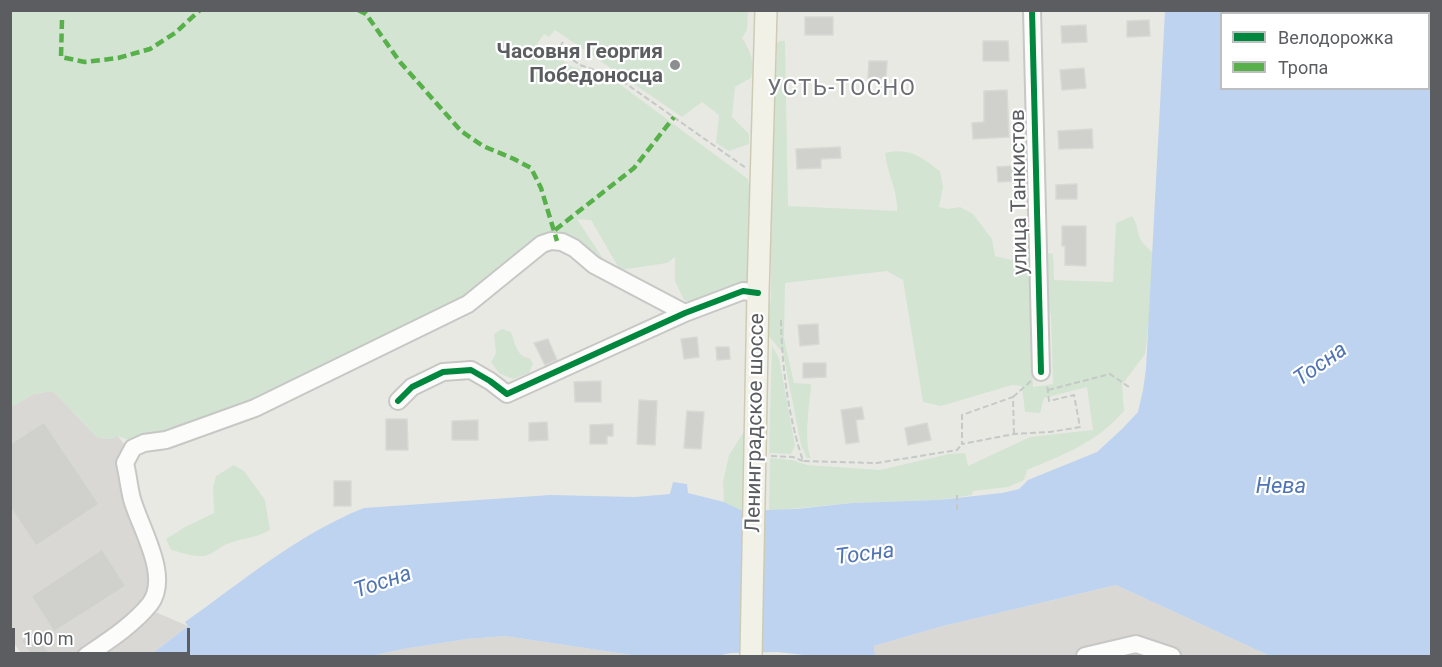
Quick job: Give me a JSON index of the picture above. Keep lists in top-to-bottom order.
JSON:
{
  "streets": {
    "main road": ["Ленинградское шоссе"],
    "street": ["улица Танкистов"]
  },
  "districts": ["УСТЬ-ТОСНО"],
  "water": ["Тосна", "Нева"],
  "places": ["Часовня Георгия Победоносца"],
  "legend": ["Велодорожка", "Тропа"],
  "scale_bar": "100 m"
}
